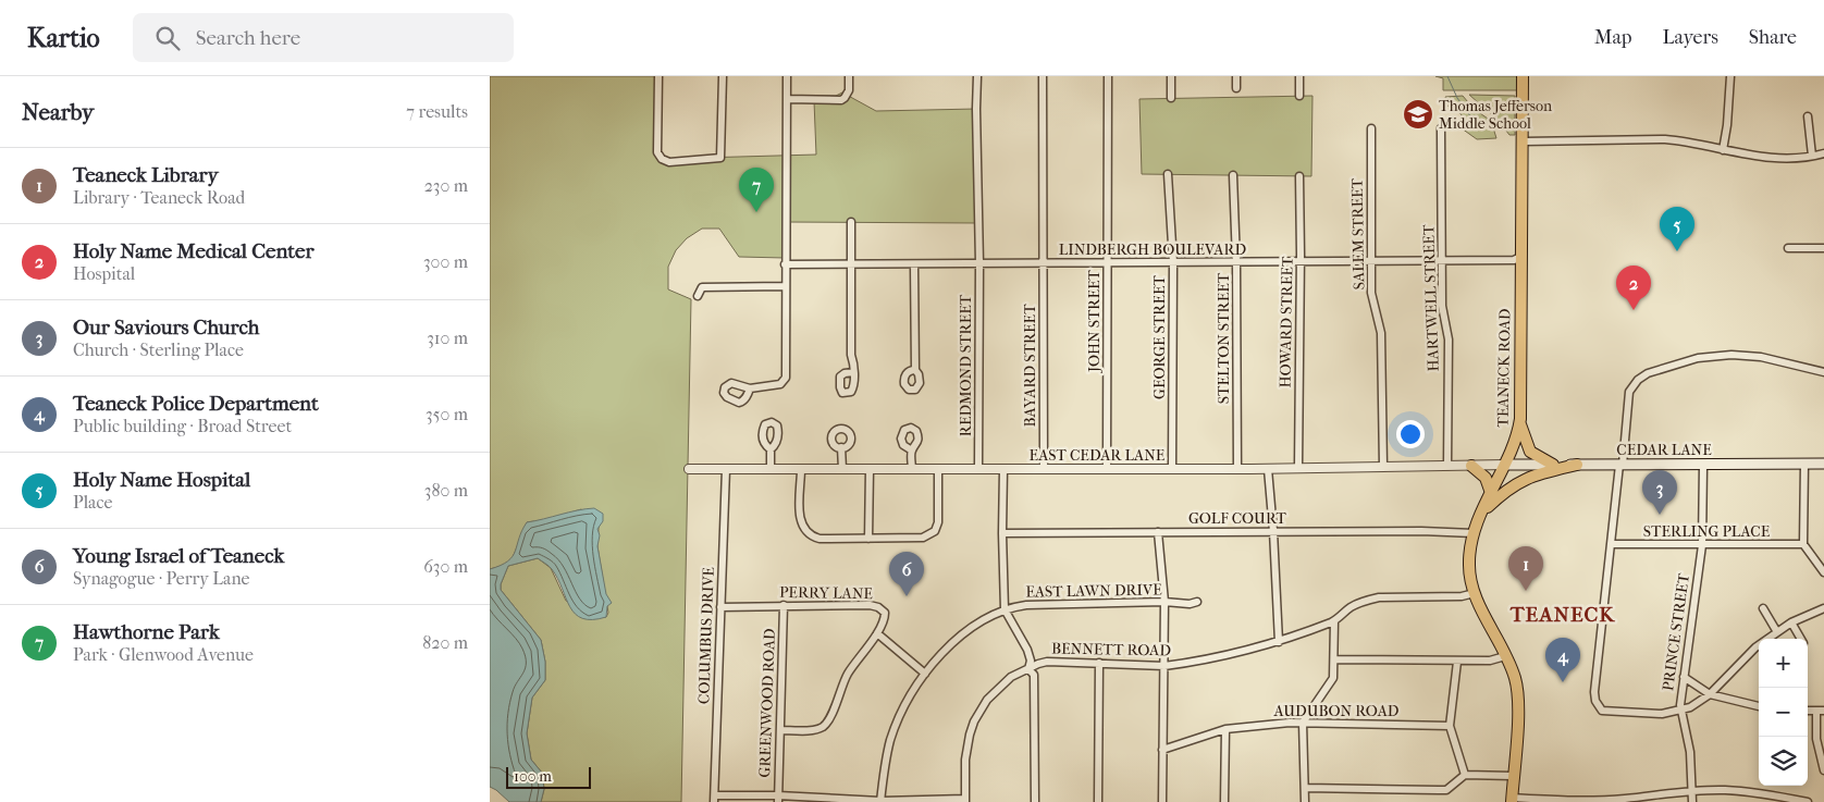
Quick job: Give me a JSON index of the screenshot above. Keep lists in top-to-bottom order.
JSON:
{
  "streets": {
    "main road": ["TEANECK ROAD", "CEDAR LANE"],
    "street": [
      "SALEM STREET",
      "LINDBERGH BOULEVARD",
      "HARTWELL STREET",
      "JOHN STREET",
      "HOWARD STREET",
      "GEORGE STREET",
      "STELTON STREET",
      "REDMOND STREET",
      "BAYARD STREET",
      "EAST CEDAR LANE",
      "GOLF COURT",
      "STERLING PLACE",
      "EAST LAWN DRIVE",
      "PERRY LANE",
      "PRINCE STREET",
      "COLUMBUS DRIVE",
      "BENNETT ROAD",
      "GREENWOOD ROAD",
      "AUDUBON ROAD"
    ]
  },
  "crossings": [
    ["SALEM STREET", "LINDBERGH BOULEVARD"],
    ["SALEM STREET", "EAST CEDAR LANE"],
    ["LINDBERGH BOULEVARD", "HARTWELL STREET"],
    ["LINDBERGH BOULEVARD", "JOHN STREET"],
    ["LINDBERGH BOULEVARD", "HOWARD STREET"],
    ["LINDBERGH BOULEVARD", "GEORGE STREET"],
    ["LINDBERGH BOULEVARD", "STELTON STREET"],
    ["LINDBERGH BOULEVARD", "REDMOND STREET"],
    ["LINDBERGH BOULEVARD", "BAYARD STREET"],
    ["LINDBERGH BOULEVARD", "TEANECK ROAD"],
    ["HARTWELL STREET", "EAST CEDAR LANE"],
    ["JOHN STREET", "EAST CEDAR LANE"],
    ["HOWARD STREET", "EAST CEDAR LANE"],
    ["GEORGE STREET", "EAST CEDAR LANE"],
    ["STELTON STREET", "EAST CEDAR LANE"],
    ["REDMOND STREET", "EAST CEDAR LANE"],
    ["BAYARD STREET", "EAST CEDAR LANE"],
    ["TEANECK ROAD", "CEDAR LANE"],
    ["TEANECK ROAD", "EAST CEDAR LANE"],
    ["TEANECK ROAD", "GOLF COURT"],
    ["TEANECK ROAD", "BENNETT ROAD"],
    ["CEDAR LANE", "EAST CEDAR LANE"],
    ["CEDAR LANE", "PRINCE STREET"],
    ["EAST CEDAR LANE", "COLUMBUS DRIVE"],
    ["STERLING PLACE", "PRINCE STREET"],
    ["PERRY LANE", "COLUMBUS DRIVE"],
    ["PERRY LANE", "GREENWOOD ROAD"]
  ],
  "districts": ["TEANECK"],
  "places": {
    "school or university": ["Thomas Jefferson Middle School"]
  },
  "scale_bar": "100 m",
  "page": {
    "header": "Kartio",
    "search": "Search here",
    "nav": ["Map", "Layers", "Share"],
    "heading": ["Nearby", "7 results"],
    "list": [
      {
        "mark": "1",
        "name": "Teaneck Library",
        "note": "Library · Teaneck Road",
        "value": "230 m"
      },
      {
        "mark": "2",
        "name": "Holy Name Medical Center",
        "note": "Hospital",
        "value": "300 m"
      },
      {
        "mark": "3",
        "name": "Our Saviours Church",
        "note": "Church · Sterling Place",
        "value": "310 m"
      },
      {
        "mark": "4",
        "name": "Teaneck Police Department",
        "note": "Public building · Broad Street",
        "value": "350 m"
      },
      {
        "mark": "5",
        "name": "Holy Name Hospital",
        "note": "Place",
        "value": "380 m"
      },
      {
        "mark": "6",
        "name": "Young Israel of Teaneck",
        "note": "Synagogue · Perry Lane",
        "value": "630 m"
      },
      {
        "mark": "7",
        "name": "Hawthorne Park",
        "note": "Park · Glenwood Avenue",
        "value": "820 m"
      }
    ],
    "pins": [
      "7",
      "5",
      "2",
      "3",
      "1",
      "6",
      "4"
    ],
    "map_buttons": ["+", "−"],
    "scale": "100 m"
  }
}
